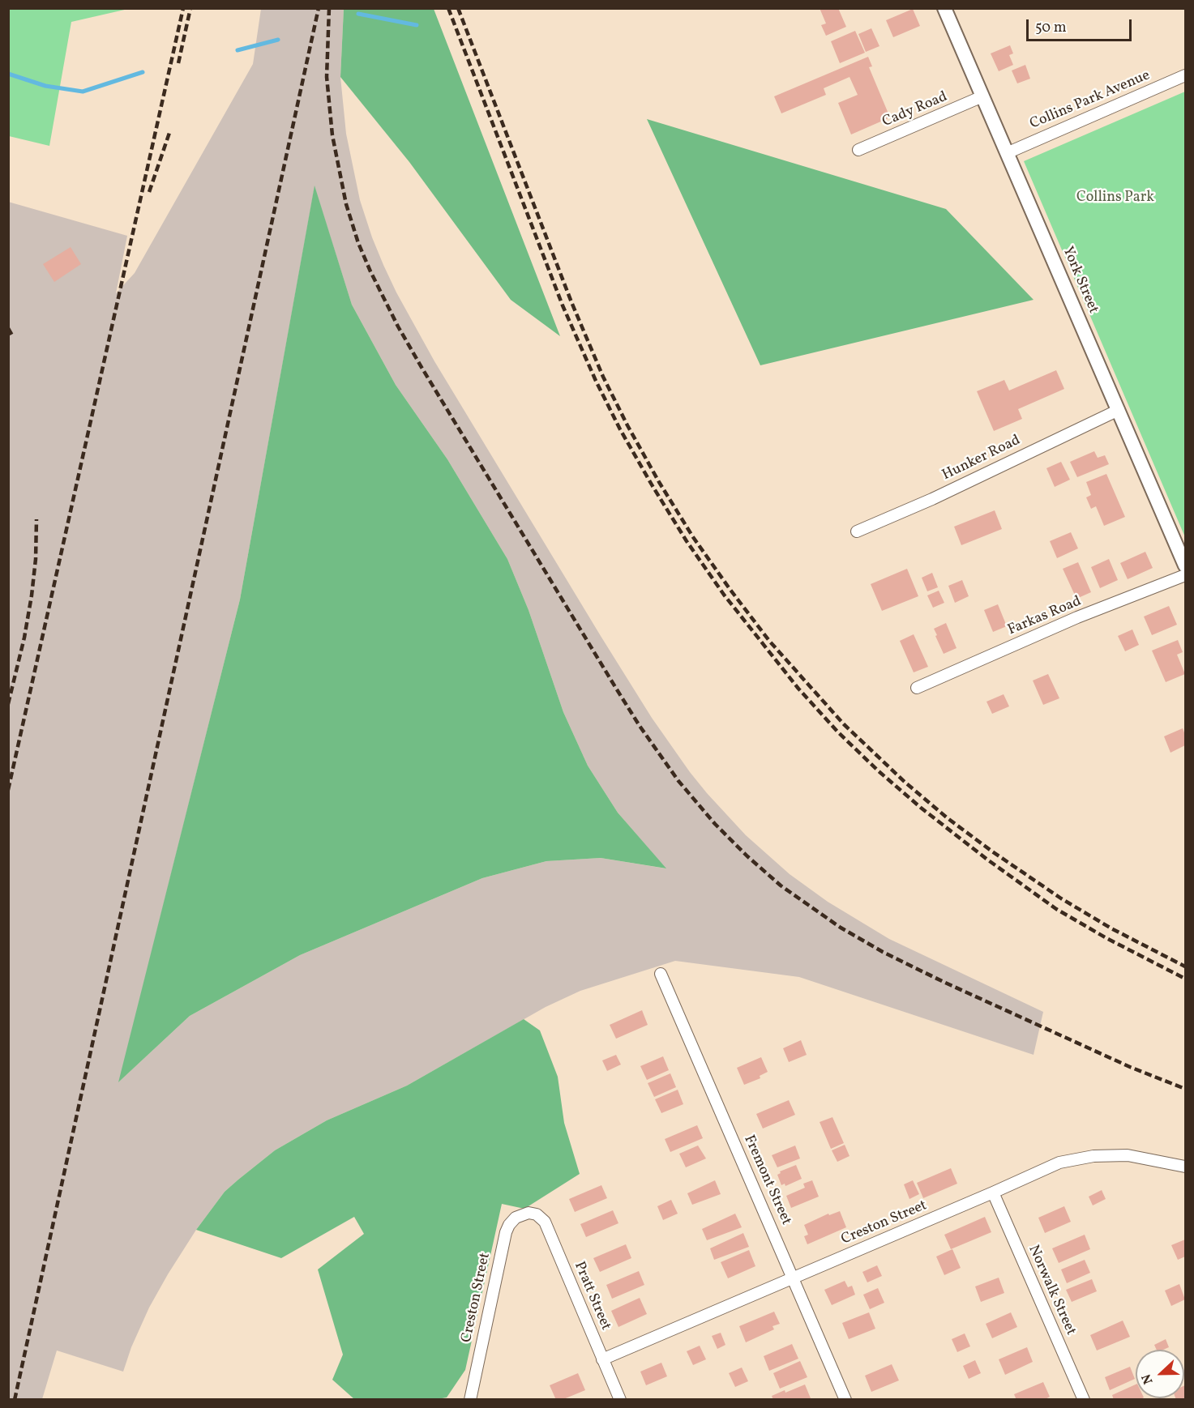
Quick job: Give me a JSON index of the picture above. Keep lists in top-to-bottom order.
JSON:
{
  "streets": {
    "street": [
      "Collins Park Avenue",
      "Cady Road",
      "York Street",
      "Hunker Road",
      "Farkas Road",
      "Fremont Street",
      "Creston Street",
      "Norwalk Street",
      "Pratt Street"
    ]
  },
  "crossings": [
    ["Collins Park Avenue", "York Street"],
    ["Cady Road", "York Street"],
    ["York Street", "Hunker Road"],
    ["Fremont Street", "Creston Street"],
    ["Creston Street", "Norwalk Street"],
    ["Creston Street", "Pratt Street"]
  ],
  "parks": ["Collins Park"],
  "scale_bar": "50 m",
  "north": "left"
}
